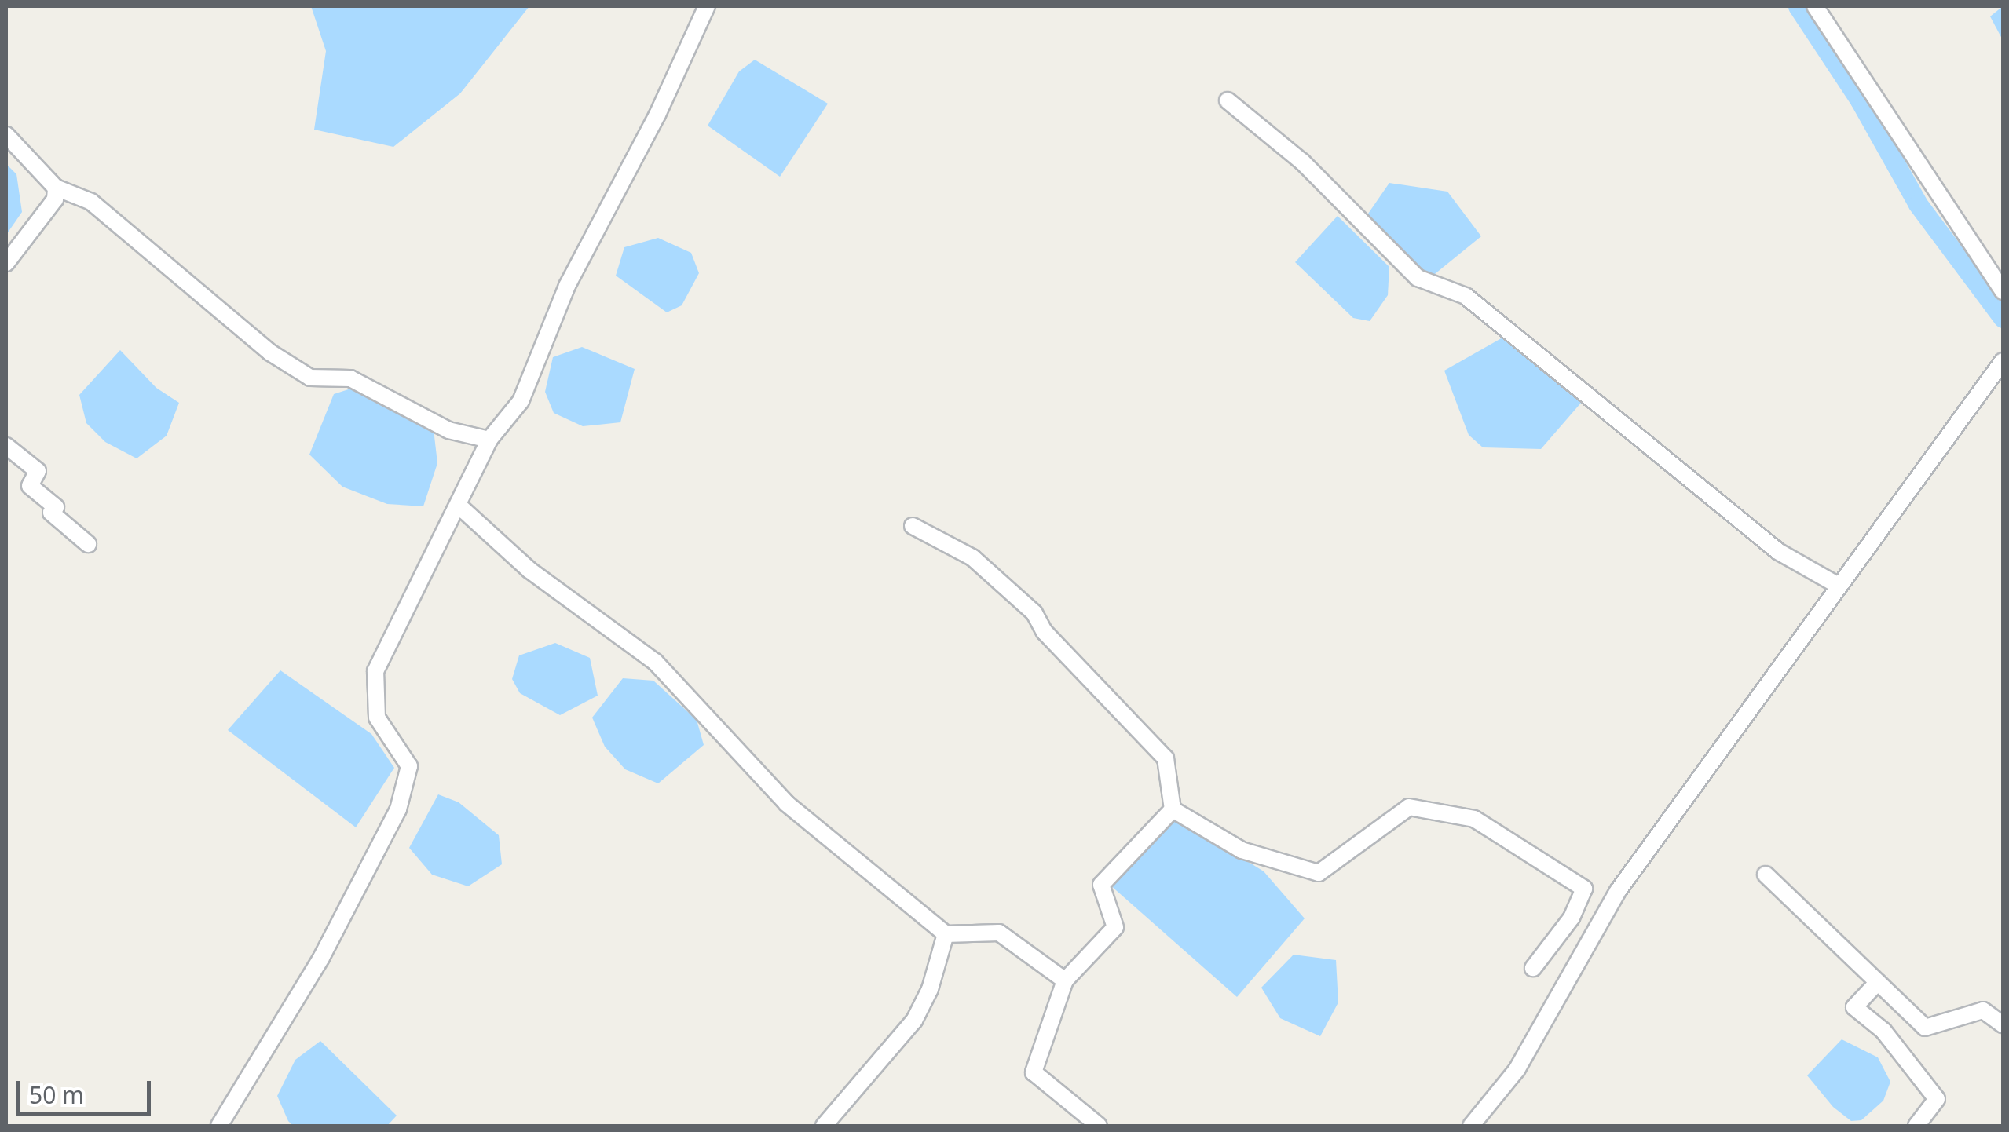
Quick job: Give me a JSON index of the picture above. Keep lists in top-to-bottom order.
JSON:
{
  "scale_bar": "50 m"
}
